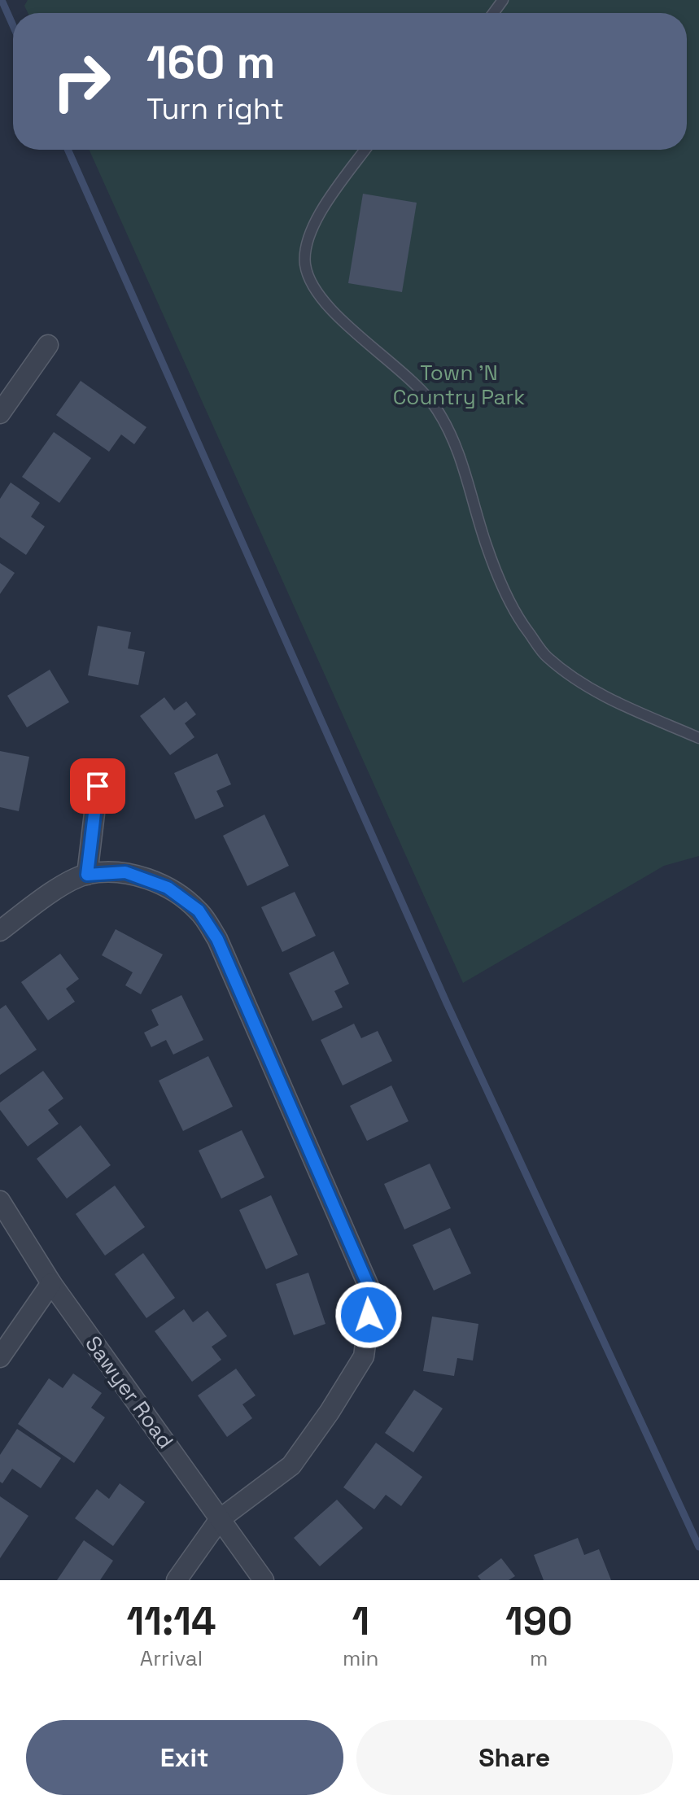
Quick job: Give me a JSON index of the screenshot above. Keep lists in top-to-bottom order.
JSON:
{
  "streets": {
    "street": ["Sawyer Road"]
  },
  "parks": ["Town ’N Country Park"],
  "page": {
    "turn": ["160 m", "Turn right"],
    "eta": [
      "11:14",
      "Arrival",
      "1",
      "min",
      "190",
      "m"
    ],
    "buttons": ["Exit", "Share"]
  }
}
